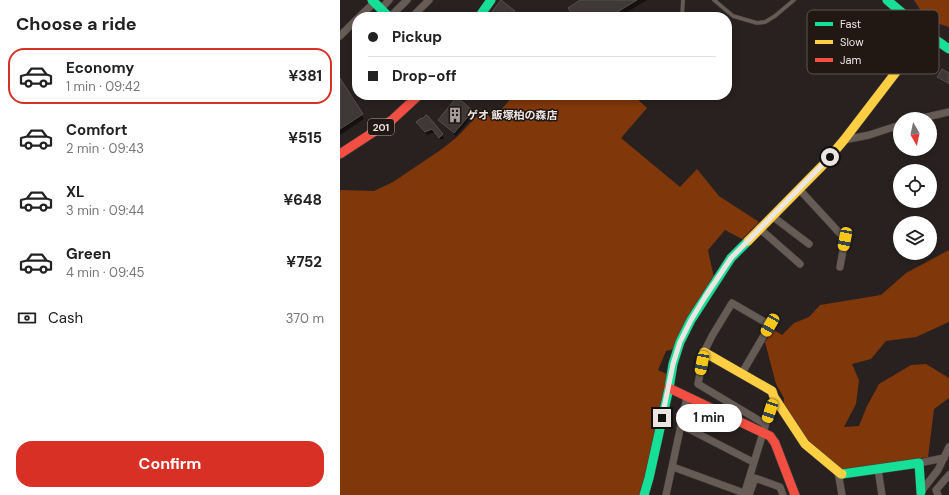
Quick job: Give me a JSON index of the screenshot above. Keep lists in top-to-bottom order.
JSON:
{
  "streets": {
    "main road": ["201"]
  },
  "places": {
    "building": ["ゲオ 飯塚柏の森店"]
  },
  "legend": ["Fast", "Slow", "Jam"],
  "north": "bottom",
  "page": {
    "heading": "Choose a ride",
    "banner": ["Pickup", "Drop-off"],
    "list": [
      {
        "name": "Economy",
        "note": "1 min · 09:42",
        "value": "¥381"
      },
      {
        "name": "Comfort",
        "note": "2 min · 09:43",
        "value": "¥515"
      },
      {
        "name": "XL",
        "note": "3 min · 09:44",
        "value": "¥648"
      },
      {
        "name": "Green",
        "note": "4 min · 09:45",
        "value": "¥752"
      }
    ],
    "pay": ["Cash", "370 m"],
    "bubble": "1 min",
    "buttons": "Confirm"
  }
}
